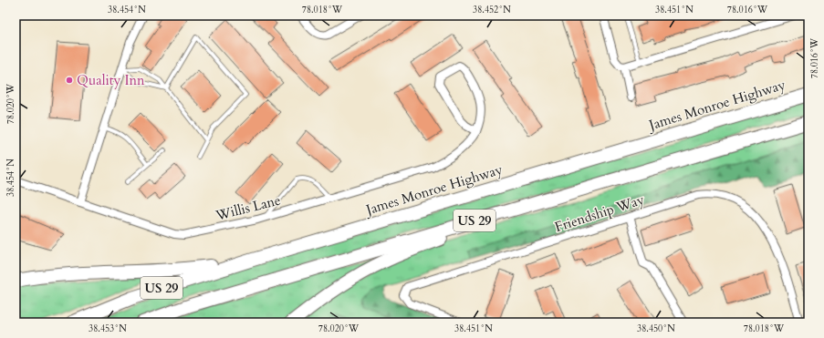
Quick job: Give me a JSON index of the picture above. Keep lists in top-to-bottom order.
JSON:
{
  "streets": {
    "highway": ["James Monroe Highway", "US 29"],
    "street": ["Willis Lane", "Friendship Way"]
  },
  "places": ["Quality Inn"],
  "coordinates": [
    "38.454°N",
    "78.018°W",
    "38.452°N",
    "38.451°N",
    "78.016°W",
    "78.020°W",
    "38.453°N",
    "38.450°N"
  ]
}
